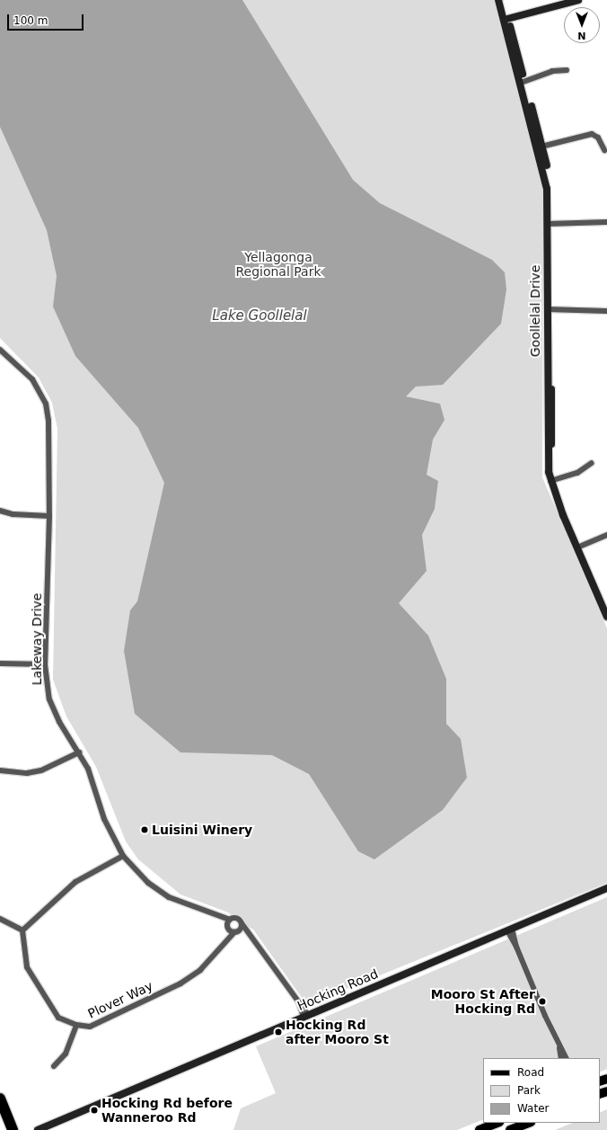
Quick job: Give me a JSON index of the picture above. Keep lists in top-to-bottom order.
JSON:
{
  "streets": {
    "street": [
      "Goollelal Drive",
      "Lakeway Drive",
      "Hocking Road",
      "Plover Way"
    ]
  },
  "crossings": [
    ["Lakeway Drive", "Plover Way"]
  ],
  "water": ["Lake Goollelal"],
  "parks": ["Yellagonga Regional Park"],
  "places": [
    "Luisini Winery",
    "Mooro St After Hocking Rd",
    "Hocking Rd after Mooro St",
    "Hocking Rd before Wanneroo Rd"
  ],
  "legend": ["Road", "Park", "Water"],
  "scale_bar": "100 m",
  "north": "bottom"
}
